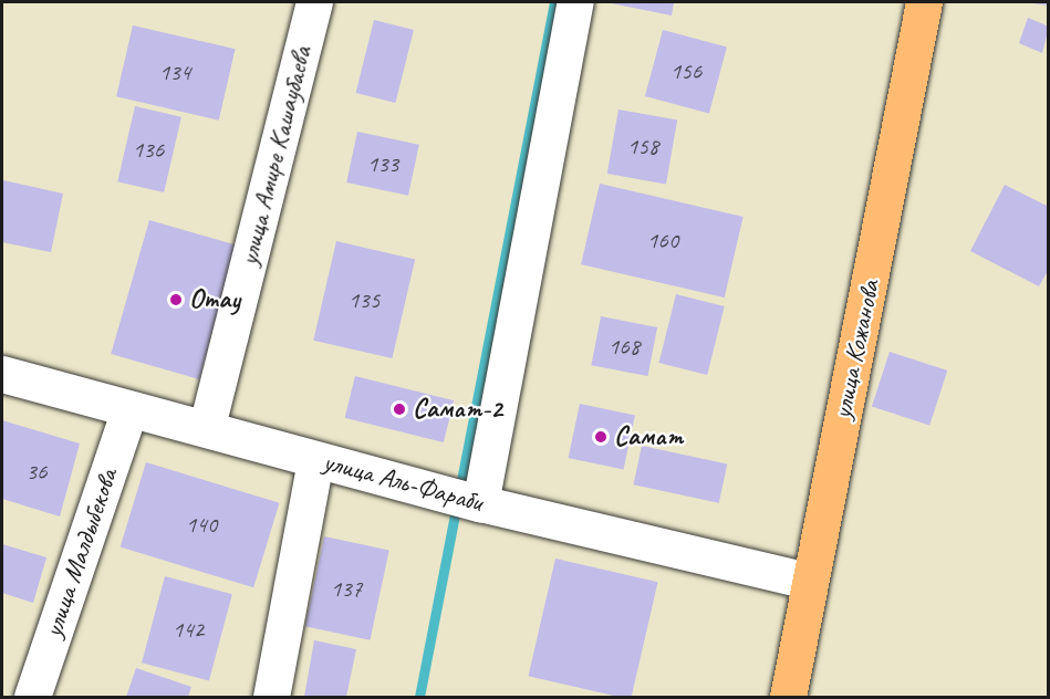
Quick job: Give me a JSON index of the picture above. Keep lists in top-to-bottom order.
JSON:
{
  "streets": {
    "main road": ["улица Кожанова"],
    "street": ["улица Амире Кашаубаева", "улица Аль-Фараби", "улица Малдыбекова"]
  },
  "crossings": [
    ["улица Амире Кашаубаева", "улица Аль-Фараби"],
    ["улица Кожанова", "улица Аль-Фараби"],
    ["улица Аль-Фараби", "улица Малдыбекова"]
  ],
  "places": ["Отау", "Самат-2", "Самат"],
  "house_numbers": [
    "156",
    "134",
    "158",
    "136",
    "133",
    "160",
    "135",
    "168",
    "36",
    "140",
    "137",
    "142"
  ]
}
